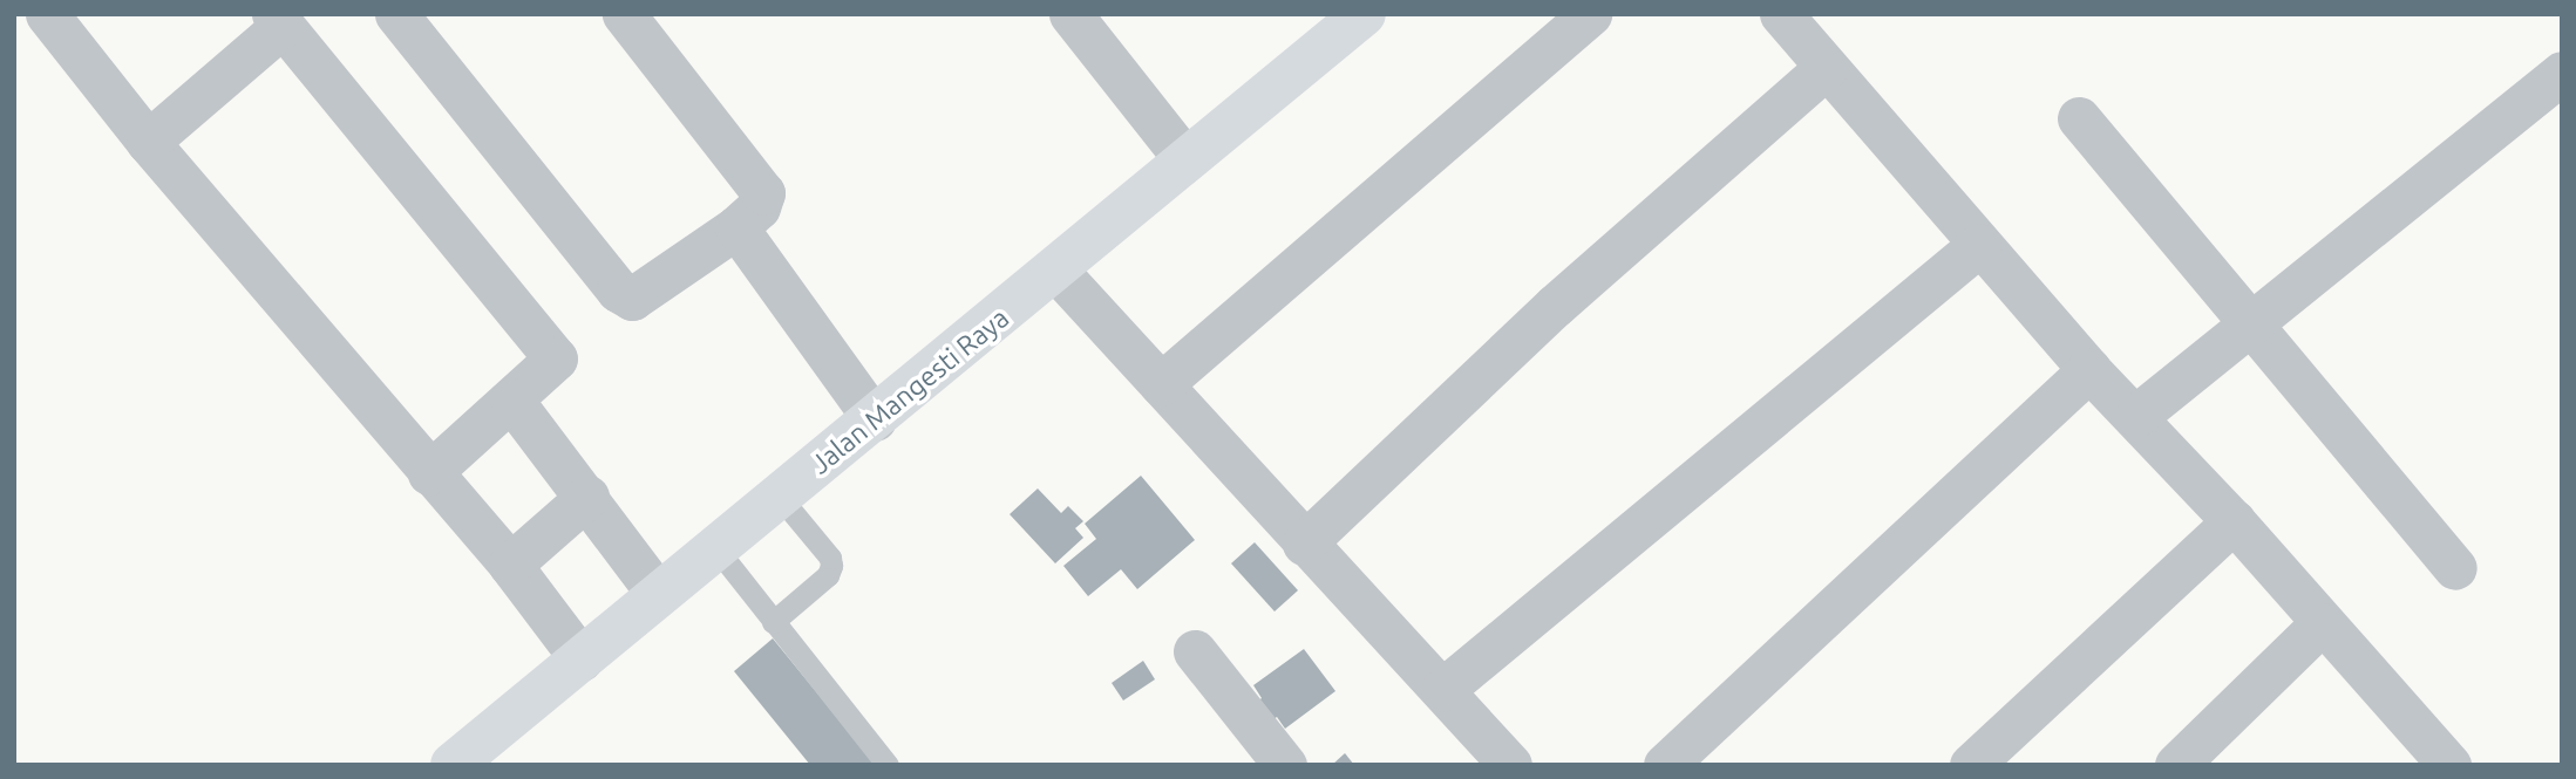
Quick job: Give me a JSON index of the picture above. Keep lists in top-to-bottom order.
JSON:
{
  "streets": {
    "street": ["Jalan Mangesti Raya"]
  }
}
